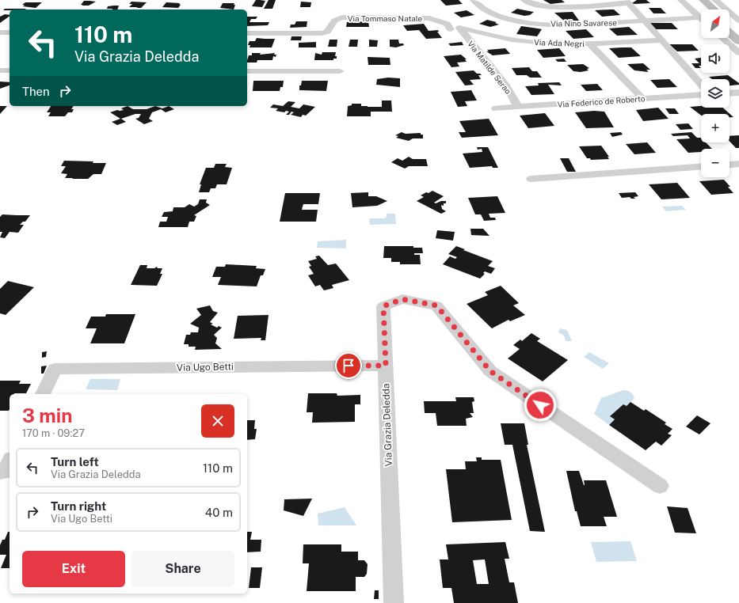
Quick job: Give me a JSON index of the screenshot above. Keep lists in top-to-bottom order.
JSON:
{
  "streets": {
    "street": [
      "Via Tommaso Natale",
      "Via Nino Savarese",
      "Via Ada Negri",
      "Via Matilde Serao",
      "Via Federico de Roberto",
      "Via Ugo Betti",
      "Via Grazia Deledda"
    ]
  },
  "crossings": [
    ["Via Tommaso Natale", "Via Ada Negri"],
    ["Via Tommaso Natale", "Via Matilde Serao"],
    ["Via Ada Negri", "Via Matilde Serao"],
    ["Via Matilde Serao", "Via Federico de Roberto"],
    ["Via Ugo Betti", "Via Grazia Deledda"]
  ],
  "north": "top right",
  "page": {
    "map_buttons": ["+", "−"],
    "turn": ["110 m", "Via Grazia Deledda"],
    "then": "Then",
    "heading": ["3 min", "170 m · 09:27"],
    "list": [
      {
        "name": "Turn left",
        "note": "Via Grazia Deledda",
        "value": "110 m"
      },
      {
        "name": "Turn right",
        "note": "Via Ugo Betti",
        "value": "40 m"
      }
    ],
    "buttons": ["Exit", "Share"]
  }
}
